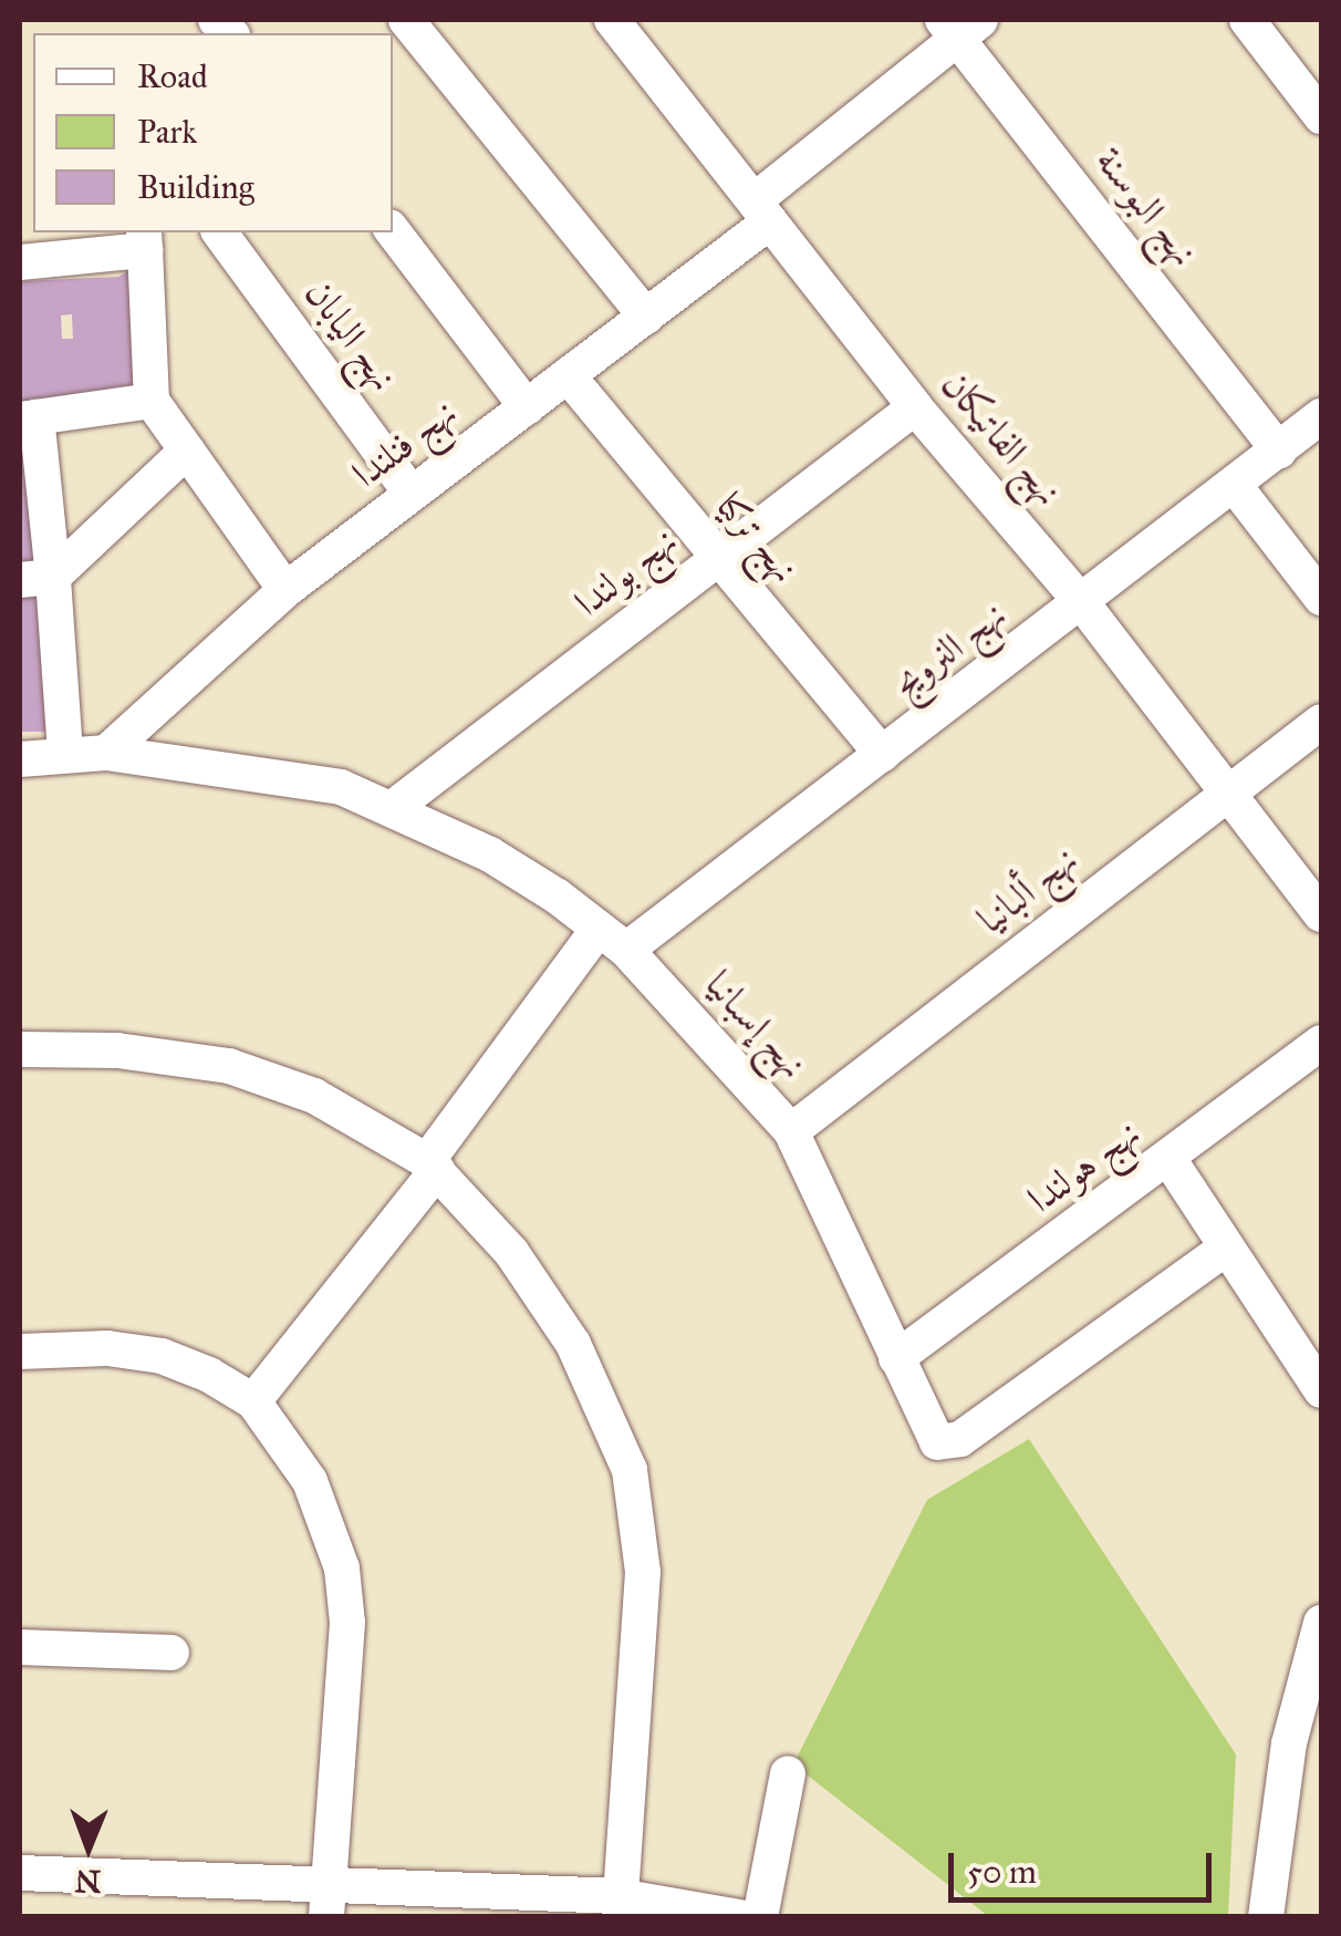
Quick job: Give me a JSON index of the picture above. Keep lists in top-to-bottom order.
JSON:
{
  "streets": {
    "street": [
      "نهج البوسنة",
      "نهج اليابان",
      "نهج الفاتيكان",
      "نهج فنلندا",
      "نهج تركيا",
      "نهج بولندا",
      "نهج النرويج",
      "نهج ألبانيا",
      "نهج إسبانيا",
      "نهج هولندا"
    ]
  },
  "crossings": [
    ["نهج البوسنة", "نهج فنلندا"],
    ["نهج البوسنة", "نهج النرويج"],
    ["نهج اليابان", "نهج فنلندا"],
    ["نهج الفاتيكان", "نهج فنلندا"],
    ["نهج الفاتيكان", "نهج بولندا"],
    ["نهج الفاتيكان", "نهج النرويج"],
    ["نهج الفاتيكان", "نهج ألبانيا"],
    ["نهج فنلندا", "نهج تركيا"],
    ["نهج فنلندا", "نهج إسبانيا"],
    ["نهج تركيا", "نهج بولندا"],
    ["نهج تركيا", "نهج النرويج"],
    ["نهج بولندا", "نهج إسبانيا"],
    ["نهج النرويج", "نهج إسبانيا"],
    ["نهج ألبانيا", "نهج إسبانيا"],
    ["نهج إسبانيا", "نهج هولندا"]
  ],
  "legend": ["Road", "Park", "Building"],
  "scale_bar": "50 m",
  "north": "bottom"
}
